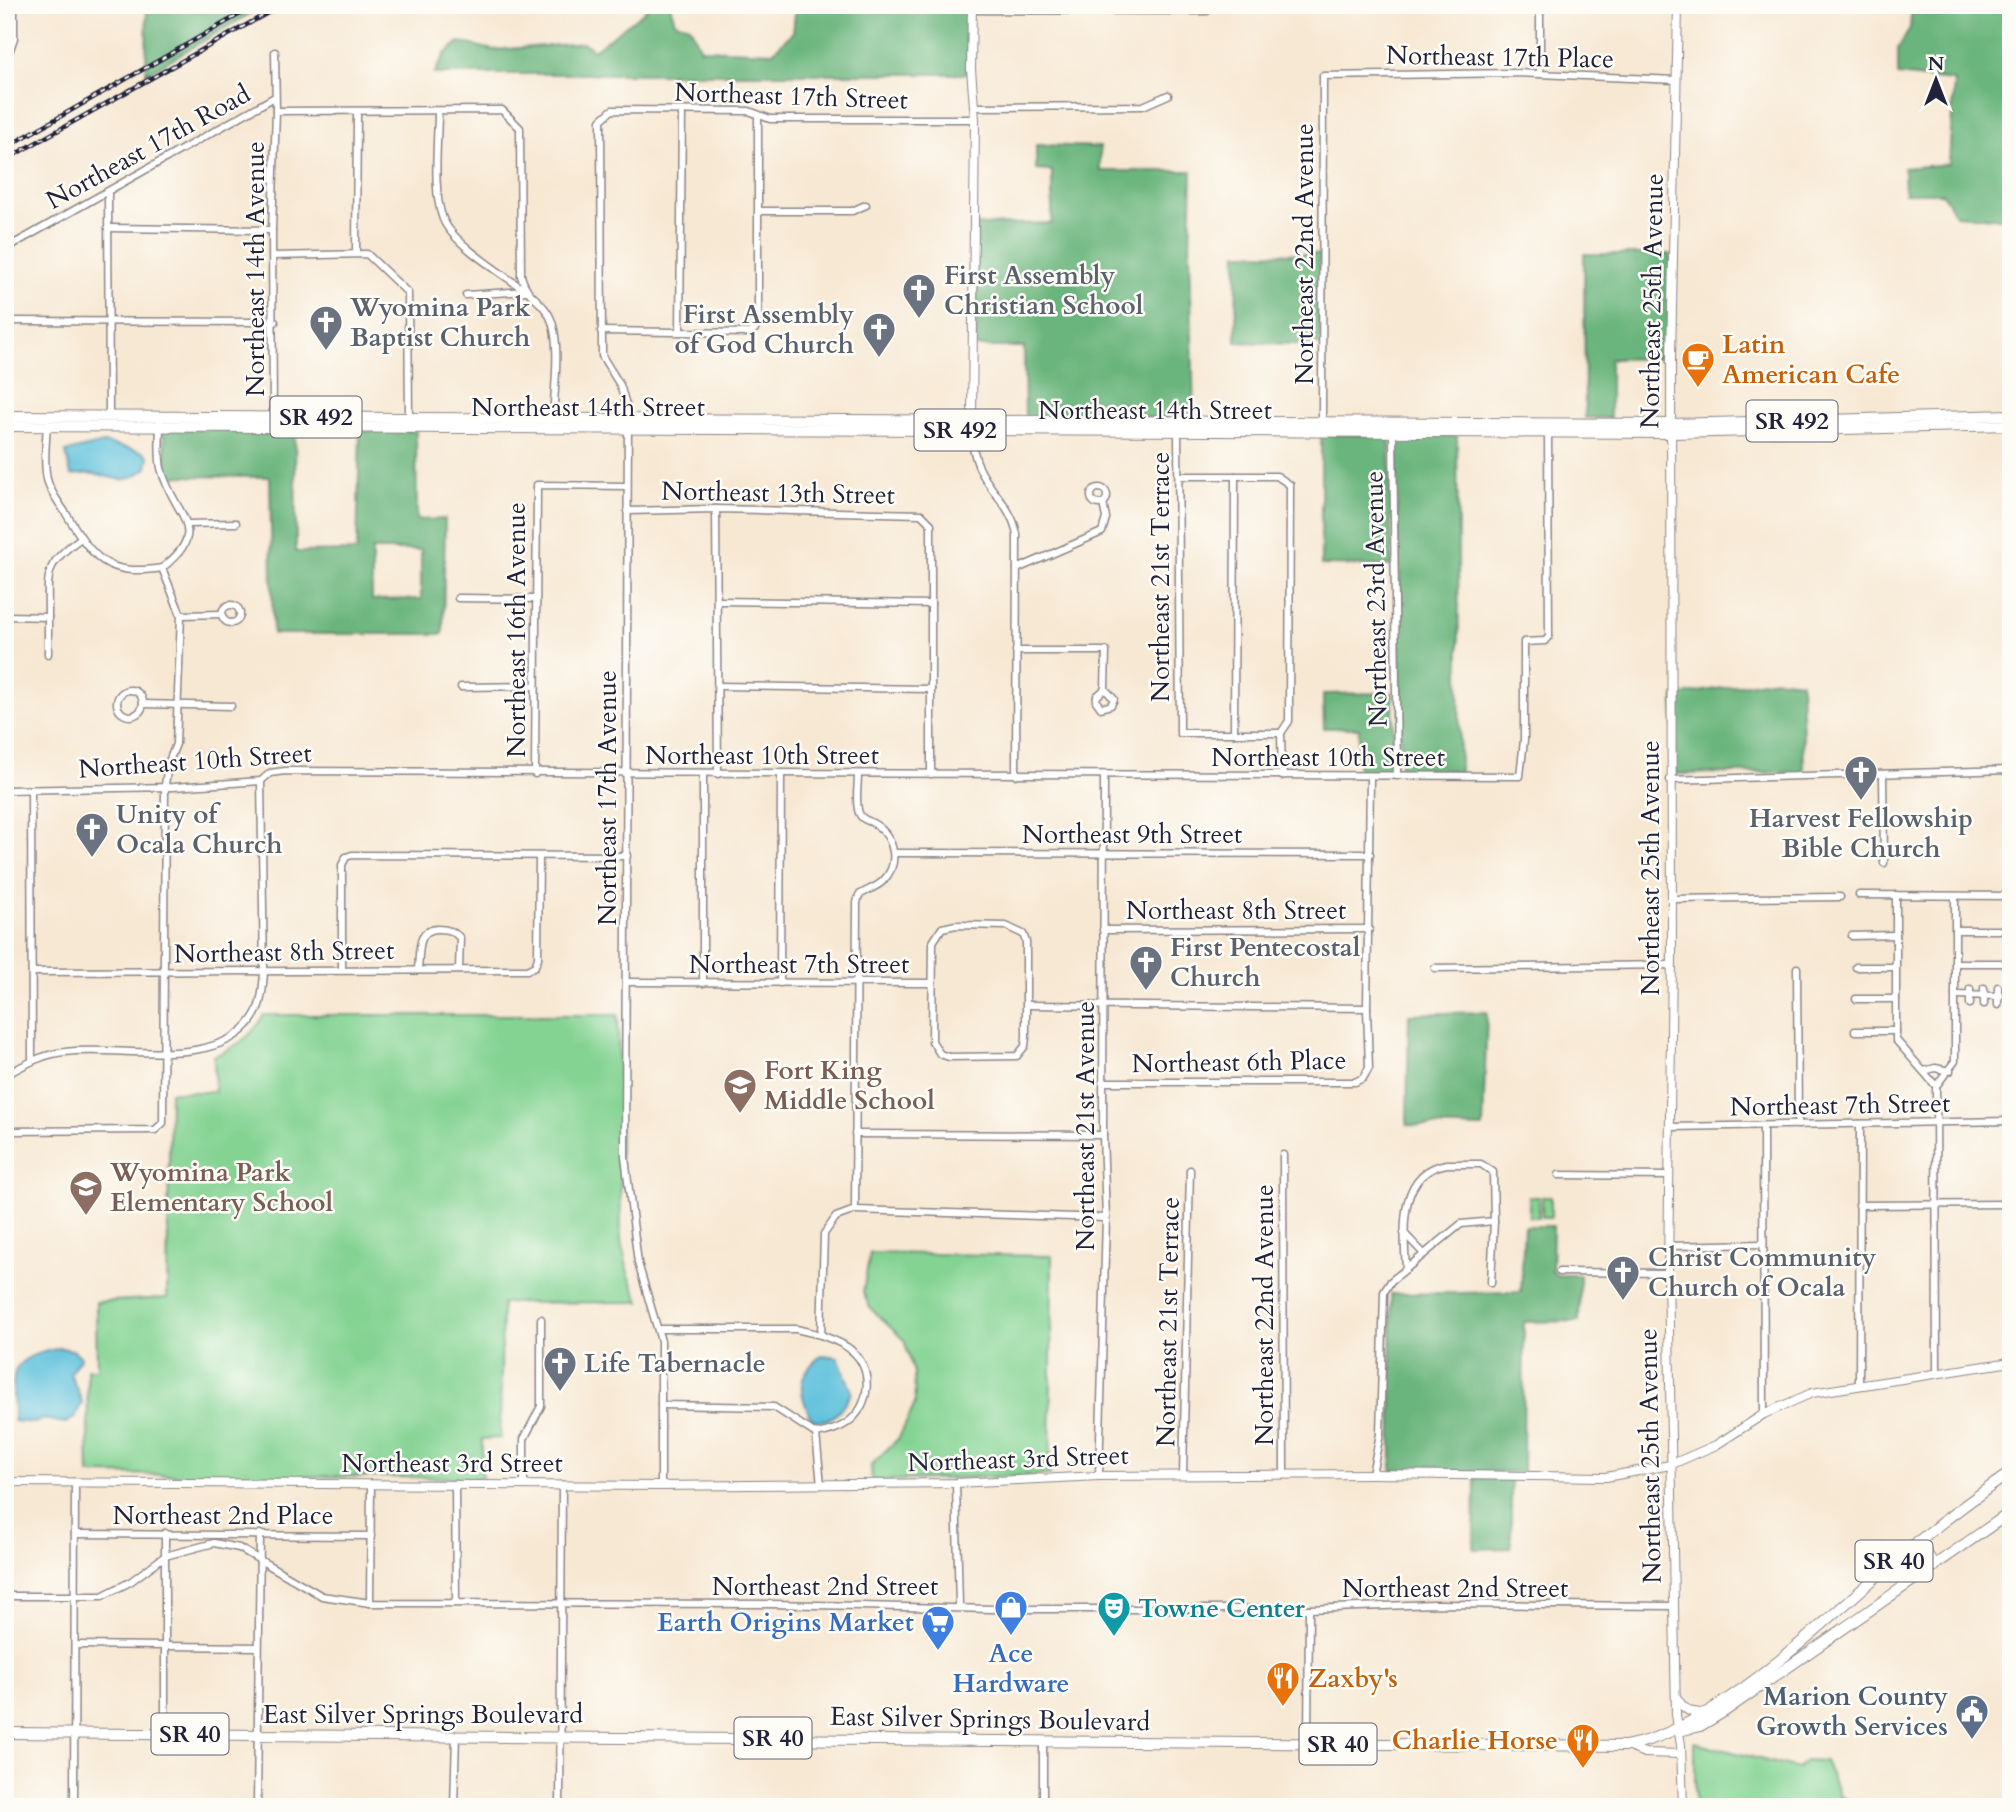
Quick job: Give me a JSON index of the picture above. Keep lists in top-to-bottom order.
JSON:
{
  "streets": {
    "main road": [
      "Northeast 14th Street",
      "SR 492",
      "SR 40",
      "East Silver Springs Boulevard"
    ],
    "street": [
      "Northeast 17th Place",
      "Northeast 17th Street",
      "Northeast 17th Road",
      "Northeast 22nd Avenue",
      "Northeast 14th Avenue",
      "Northeast 25th Avenue",
      "Northeast 13th Street",
      "Northeast 21st Terrace",
      "Northeast 23rd Avenue",
      "Northeast 16th Avenue",
      "Northeast 10th Street",
      "Northeast 17th Avenue",
      "Northeast 9th Street",
      "Northeast 8th Street",
      "Northeast 7th Street",
      "Northeast 6th Place",
      "Northeast 21st Avenue",
      "Northeast 3rd Street",
      "Northeast 2nd Place",
      "Northeast 2nd Street"
    ]
  },
  "crossings": [
    ["Northeast 17th Place", "Northeast 22nd Avenue"],
    ["Northeast 17th Place", "Northeast 25th Avenue"],
    ["Northeast 17th Street", "Northeast 17th Avenue"],
    ["Northeast 22nd Avenue", "Northeast 14th Street"],
    ["Northeast 22nd Avenue", "Northeast 3rd Street"],
    ["Northeast 14th Avenue", "Northeast 14th Street"],
    ["Northeast 25th Avenue", "Northeast 14th Street"],
    ["Northeast 25th Avenue", "Northeast 7th Street"],
    ["Northeast 25th Avenue", "Northeast 3rd Street"],
    ["Northeast 25th Avenue", "Northeast 2nd Street"],
    ["Northeast 25th Avenue", "East Silver Springs Boulevard"],
    ["Northeast 14th Street", "Northeast 21st Terrace"],
    ["Northeast 14th Street", "Northeast 23rd Avenue"],
    ["Northeast 14th Street", "Northeast 10th Street"],
    ["Northeast 14th Street", "Northeast 17th Avenue"],
    ["Northeast 13th Street", "Northeast 16th Avenue"],
    ["Northeast 13th Street", "Northeast 17th Avenue"],
    ["Northeast 21st Terrace", "Northeast 3rd Street"],
    ["Northeast 23rd Avenue", "Northeast 10th Street"],
    ["Northeast 16th Avenue", "Northeast 10th Street"],
    ["Northeast 10th Street", "Northeast 17th Avenue"],
    ["Northeast 10th Street", "Northeast 21st Avenue"],
    ["Northeast 17th Avenue", "Northeast 7th Street"],
    ["Northeast 17th Avenue", "Northeast 3rd Street"],
    ["Northeast 9th Street", "Northeast 21st Avenue"],
    ["Northeast 8th Street", "Northeast 21st Avenue"],
    ["Northeast 6th Place", "Northeast 21st Avenue"],
    ["Northeast 21st Avenue", "Northeast 3rd Street"]
  ],
  "places": {
    "church": [
      "First Assembly Christian School",
      "Wyomina Park Baptist Church",
      "First Assembly of God Church",
      "Harvest Fellowship Bible Church",
      "Unity of Ocala Church",
      "First Pentecostal Church",
      "Christ Community Church of Ocala",
      "Life Tabernacle"
    ],
    "cafe": ["Latin American Cafe"],
    "school or university": ["Fort King Middle School", "Wyomina Park Elementary School"],
    "shop": ["Ace Hardware"],
    "theatre": ["Towne Center"],
    "supermarket": ["Earth Origins Market"],
    "restaurant": ["Zaxby's", "Charlie Horse"],
    "public building": ["Marion County Growth Services"]
  },
  "north": "top"
}
